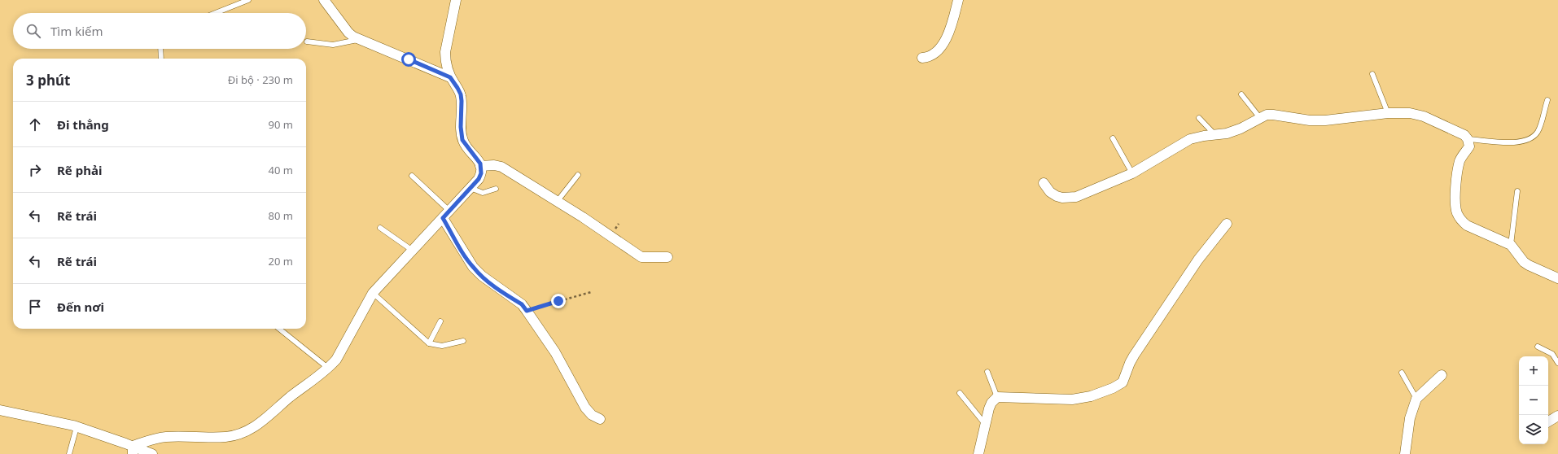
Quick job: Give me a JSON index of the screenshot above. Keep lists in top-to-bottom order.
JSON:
{
  "page": {
    "search": "Tìm kiếm",
    "heading": ["3 phút", "Đi bộ · 230 m"],
    "list": [
      ["Đi thẳng", "90 m"],
      ["Rẽ phải", "40 m"],
      ["Rẽ trái", "80 m"],
      ["Rẽ trái", "20 m"],
      "Đến nơi"
    ],
    "map_buttons": ["+", "−"]
  }
}
